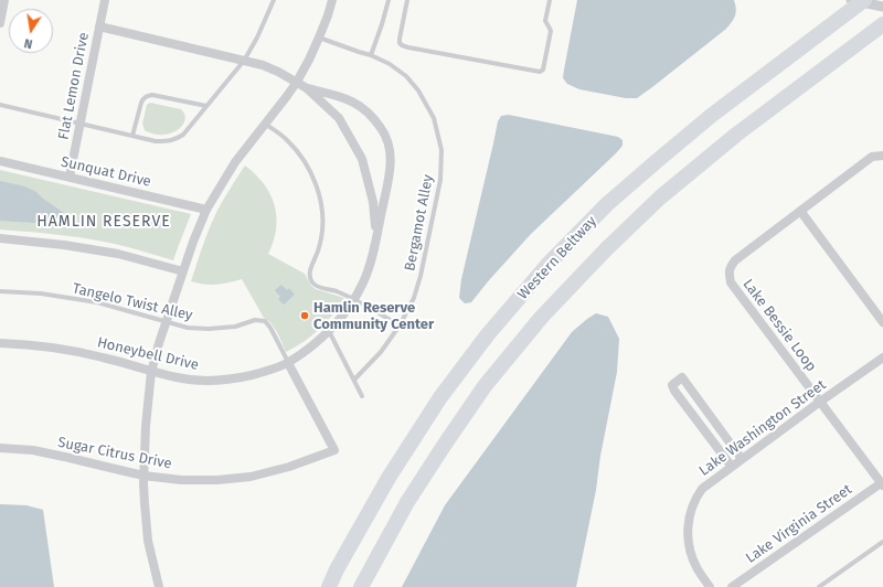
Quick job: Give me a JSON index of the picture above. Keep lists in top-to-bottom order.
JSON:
{
  "streets": {
    "highway": ["Western Beltway"],
    "street": [
      "Flat Lemon Drive",
      "Sunquat Drive",
      "Lake Bessie Loop",
      "Honeybell Drive",
      "Lake Washington Street",
      "Sugar Citrus Drive",
      "Lake Virginia Street"
    ],
    "lane": ["Bergamot Alley", "Tangelo Twist Alley"]
  },
  "crossings": [
    ["Flat Lemon Drive", "Sunquat Drive"],
    ["Flat Lemon Drive", "Honeybell Drive"],
    ["Tangelo Twist Alley", "Honeybell Drive"],
    ["Tangelo Twist Alley", "Sugar Citrus Drive"],
    ["Lake Bessie Loop", "Lake Washington Street"],
    ["Lake Bessie Loop", "Lake Virginia Street"],
    ["Honeybell Drive", "Sugar Citrus Drive"]
  ],
  "districts": ["HAMLIN RESERVE"],
  "places": ["Hamlin Reserve Community Center"],
  "north": "bottom"
}
